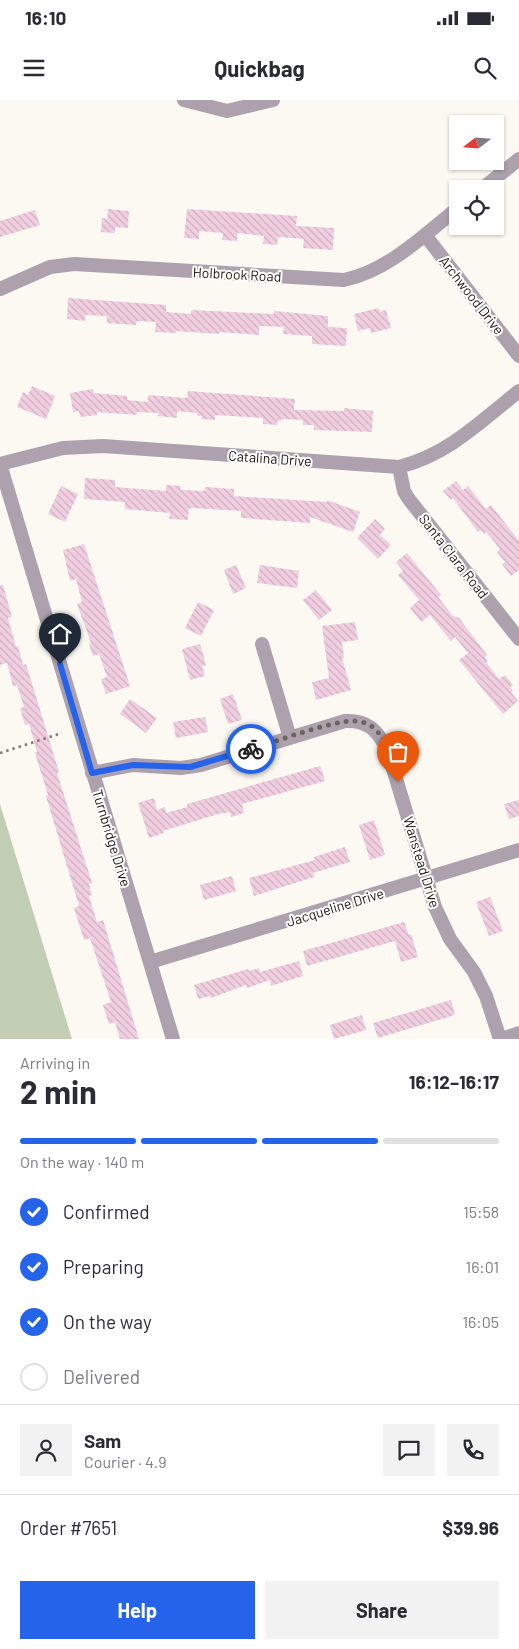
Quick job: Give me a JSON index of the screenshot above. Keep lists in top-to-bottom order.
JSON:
{
  "streets": {
    "street": [
      "Holbrook Road",
      "Archwood Drive",
      "Catalina Drive",
      "Santa Clara Road",
      "Turnbridge Drive",
      "Wanstead Drive",
      "Jacqueline Drive"
    ]
  },
  "crossings": [
    ["Holbrook Road", "Archwood Drive"],
    ["Catalina Drive", "Santa Clara Road"],
    ["Catalina Drive", "Turnbridge Drive"],
    ["Turnbridge Drive", "Wanstead Drive"],
    ["Turnbridge Drive", "Jacqueline Drive"],
    ["Wanstead Drive", "Jacqueline Drive"]
  ],
  "north": "left",
  "page": {
    "status": "16:10",
    "header": "Quickbag",
    "heading": ["2 min", "Arriving in", "16:12–16:17"],
    "panel": [
      "Sam",
      "Courier · 4.9",
      "Order #7651",
      "$39.96"
    ],
    "bar": "On the way · 140 m",
    "list": [
      ["Confirmed", "15:58"],
      ["Preparing", "16:01"],
      ["On the way", "16:05"],
      "Delivered"
    ],
    "buttons": ["Help", "Share"]
  }
}
